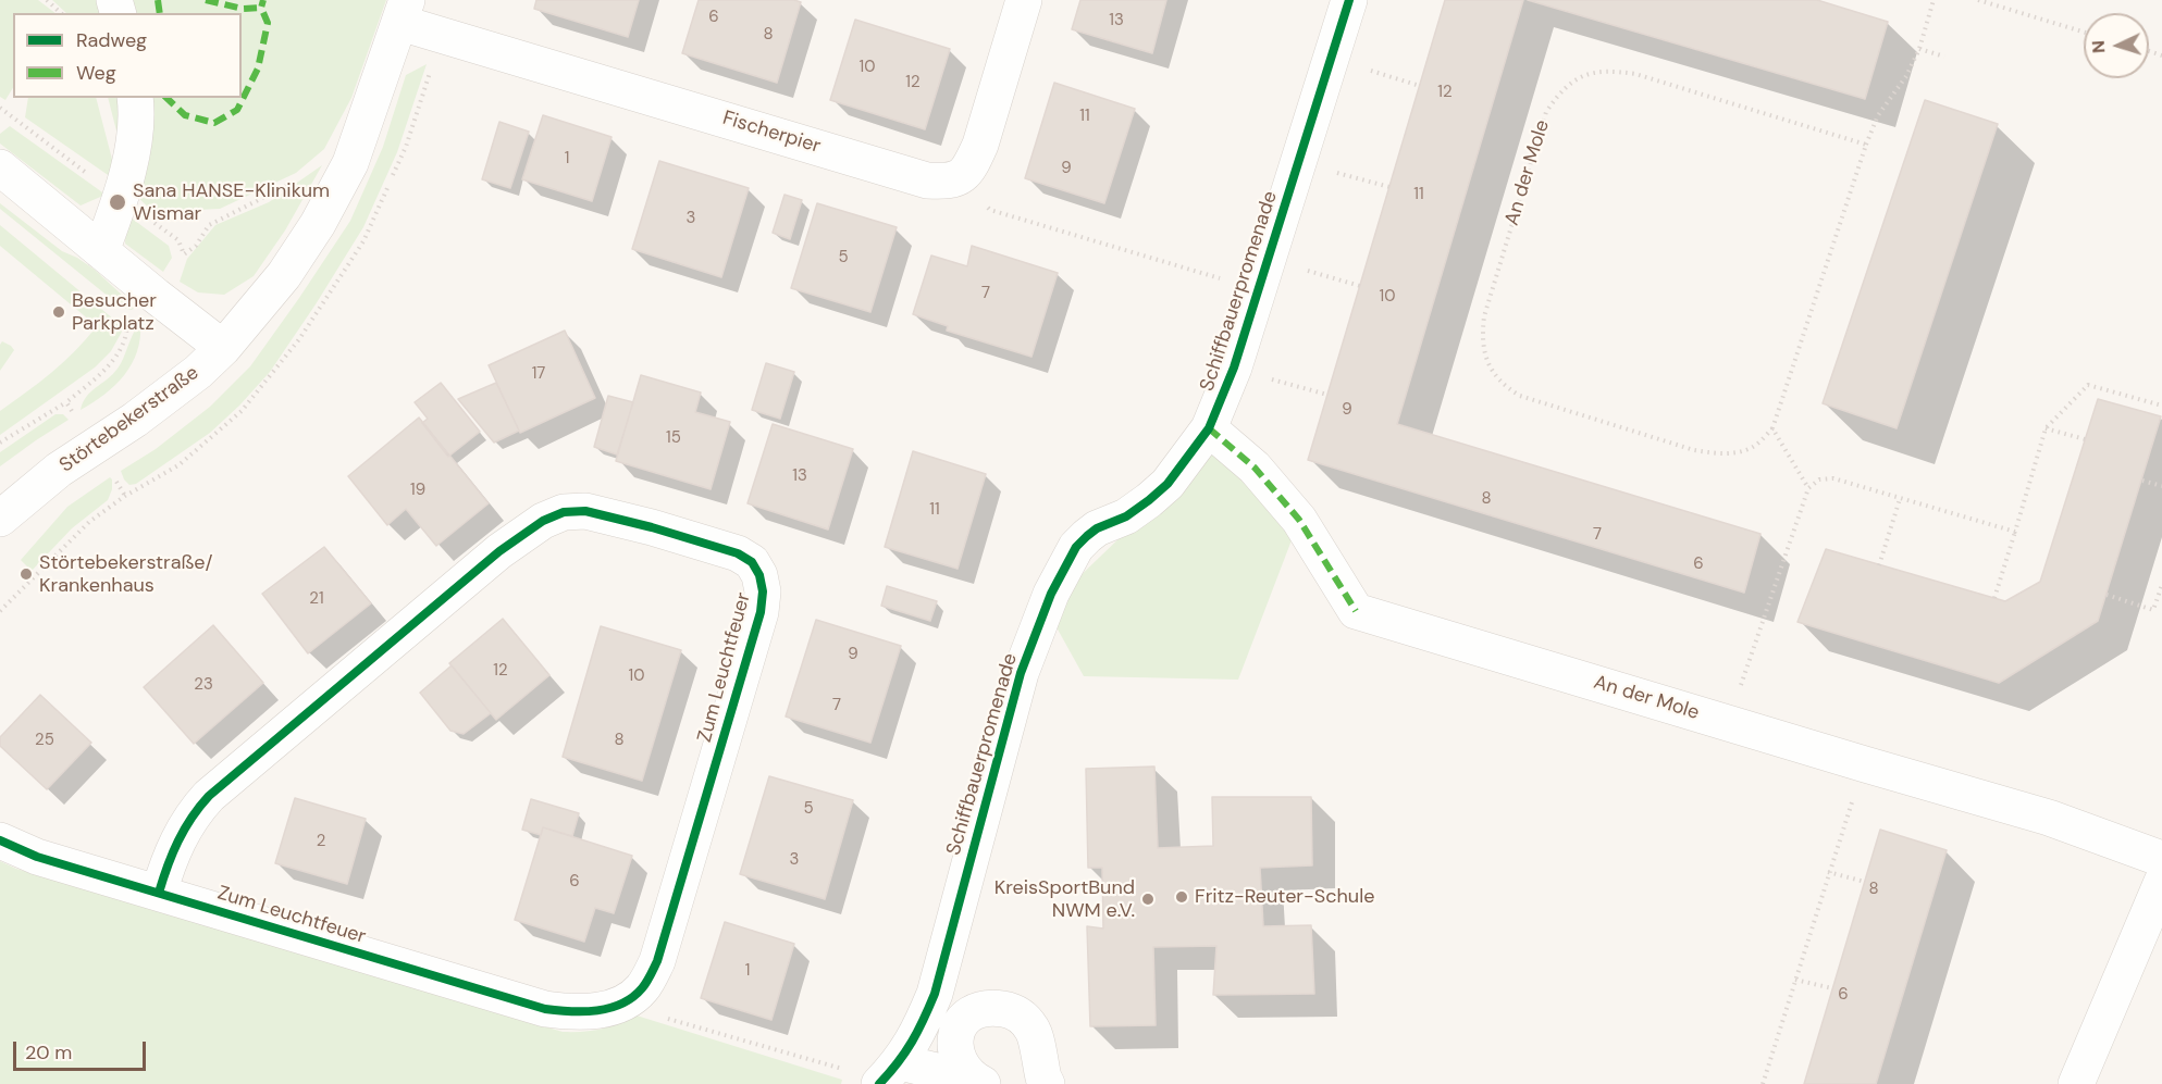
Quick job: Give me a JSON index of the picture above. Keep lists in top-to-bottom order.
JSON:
{
  "streets": {
    "street": [
      "Fischerpier",
      "An der Mole",
      "Schiffbauerpromenade",
      "Störtebekerstraße",
      "Zum Leuchtfeuer"
    ]
  },
  "crossings": [
    ["Fischerpier", "Störtebekerstraße"],
    ["An der Mole", "Schiffbauerpromenade"]
  ],
  "places": [
    "Sana HANSE-Klinikum Wismar",
    "Besucher Parkplatz",
    "Störtebekerstraße/ Krankenhaus",
    "Fritz-Reuter-Schule",
    "KreisSportBund NWM e.V."
  ],
  "house_numbers": [
    "6",
    "13",
    "8",
    "10",
    "12",
    "12",
    "11",
    "1",
    "9",
    "11",
    "3",
    "5",
    "7",
    "10",
    "17",
    "9",
    "15",
    "13",
    "19",
    "8",
    "11",
    "7",
    "6",
    "21",
    "9",
    "12",
    "10",
    "23",
    "7",
    "25",
    "8",
    "5",
    "2",
    "3",
    "6",
    "8",
    "1",
    "6"
  ],
  "legend": ["Radweg", "Weg"],
  "scale_bar": "20 m",
  "north": "left"
}
